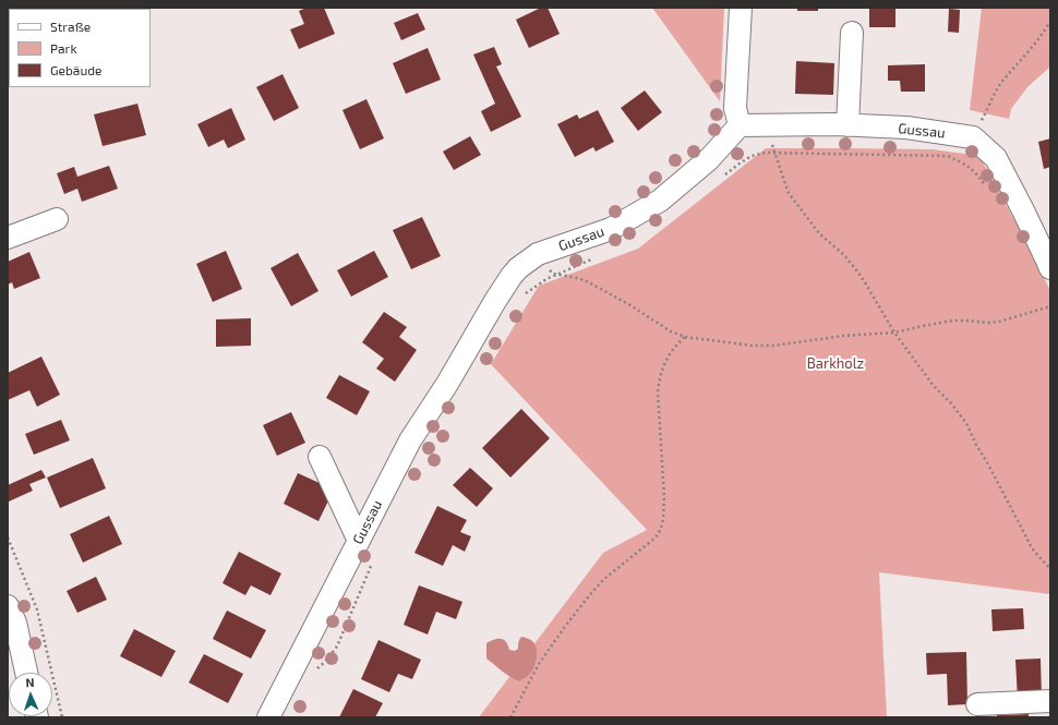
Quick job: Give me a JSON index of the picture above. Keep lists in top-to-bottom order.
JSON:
{
  "streets": {
    "street": ["Gussau"]
  },
  "parks": ["Barkholz"],
  "legend": ["Straße", "Park", "Gebäude"],
  "north": "top"
}
